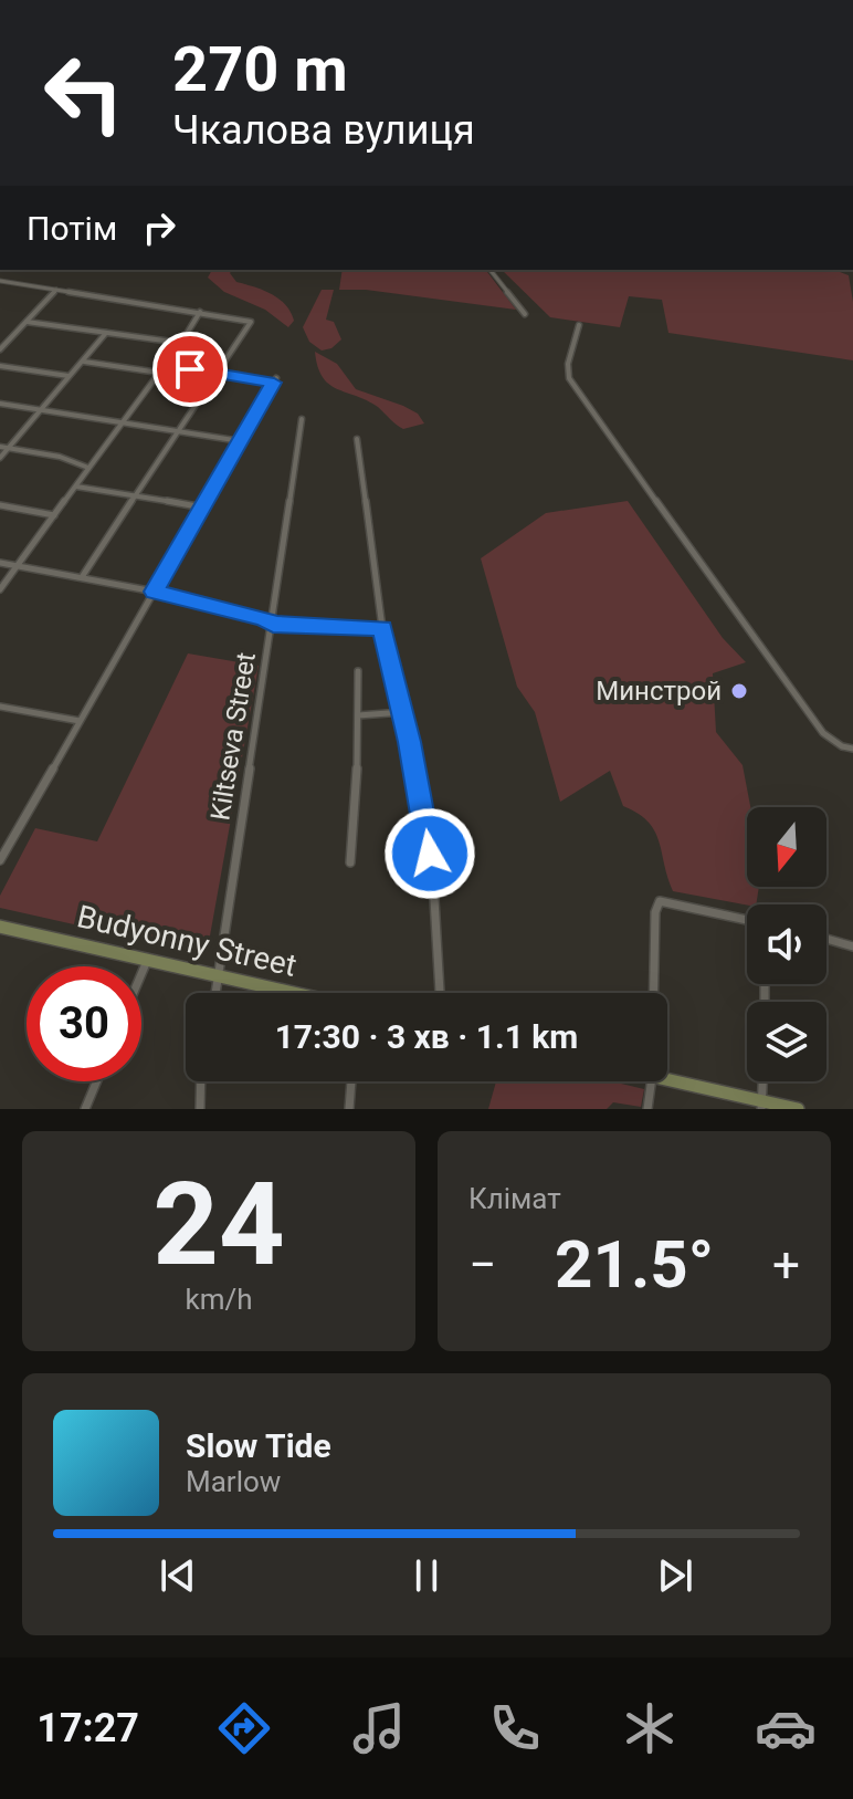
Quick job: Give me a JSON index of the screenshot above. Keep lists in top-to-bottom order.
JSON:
{
  "streets": {
    "main road": ["Budyonny Street"],
    "street": ["Kiltseva Street"]
  },
  "crossings": [
    ["Kiltseva Street", "Budyonny Street"]
  ],
  "places": ["Минстрой"],
  "north": "bottom",
  "page": {
    "turn": ["270 m", "Чкалова вулиця"],
    "then": "Потім",
    "limit": "30",
    "trip": "17:30 · 3 хв · 1.1 km",
    "tile": [
      ["24", "km/h"],
      "Клімат"
    ],
    "heat": ["−", "21.5°", "+"],
    "song": ["Slow Tide", "Marlow"],
    "tabs": "17:27"
  }
}
